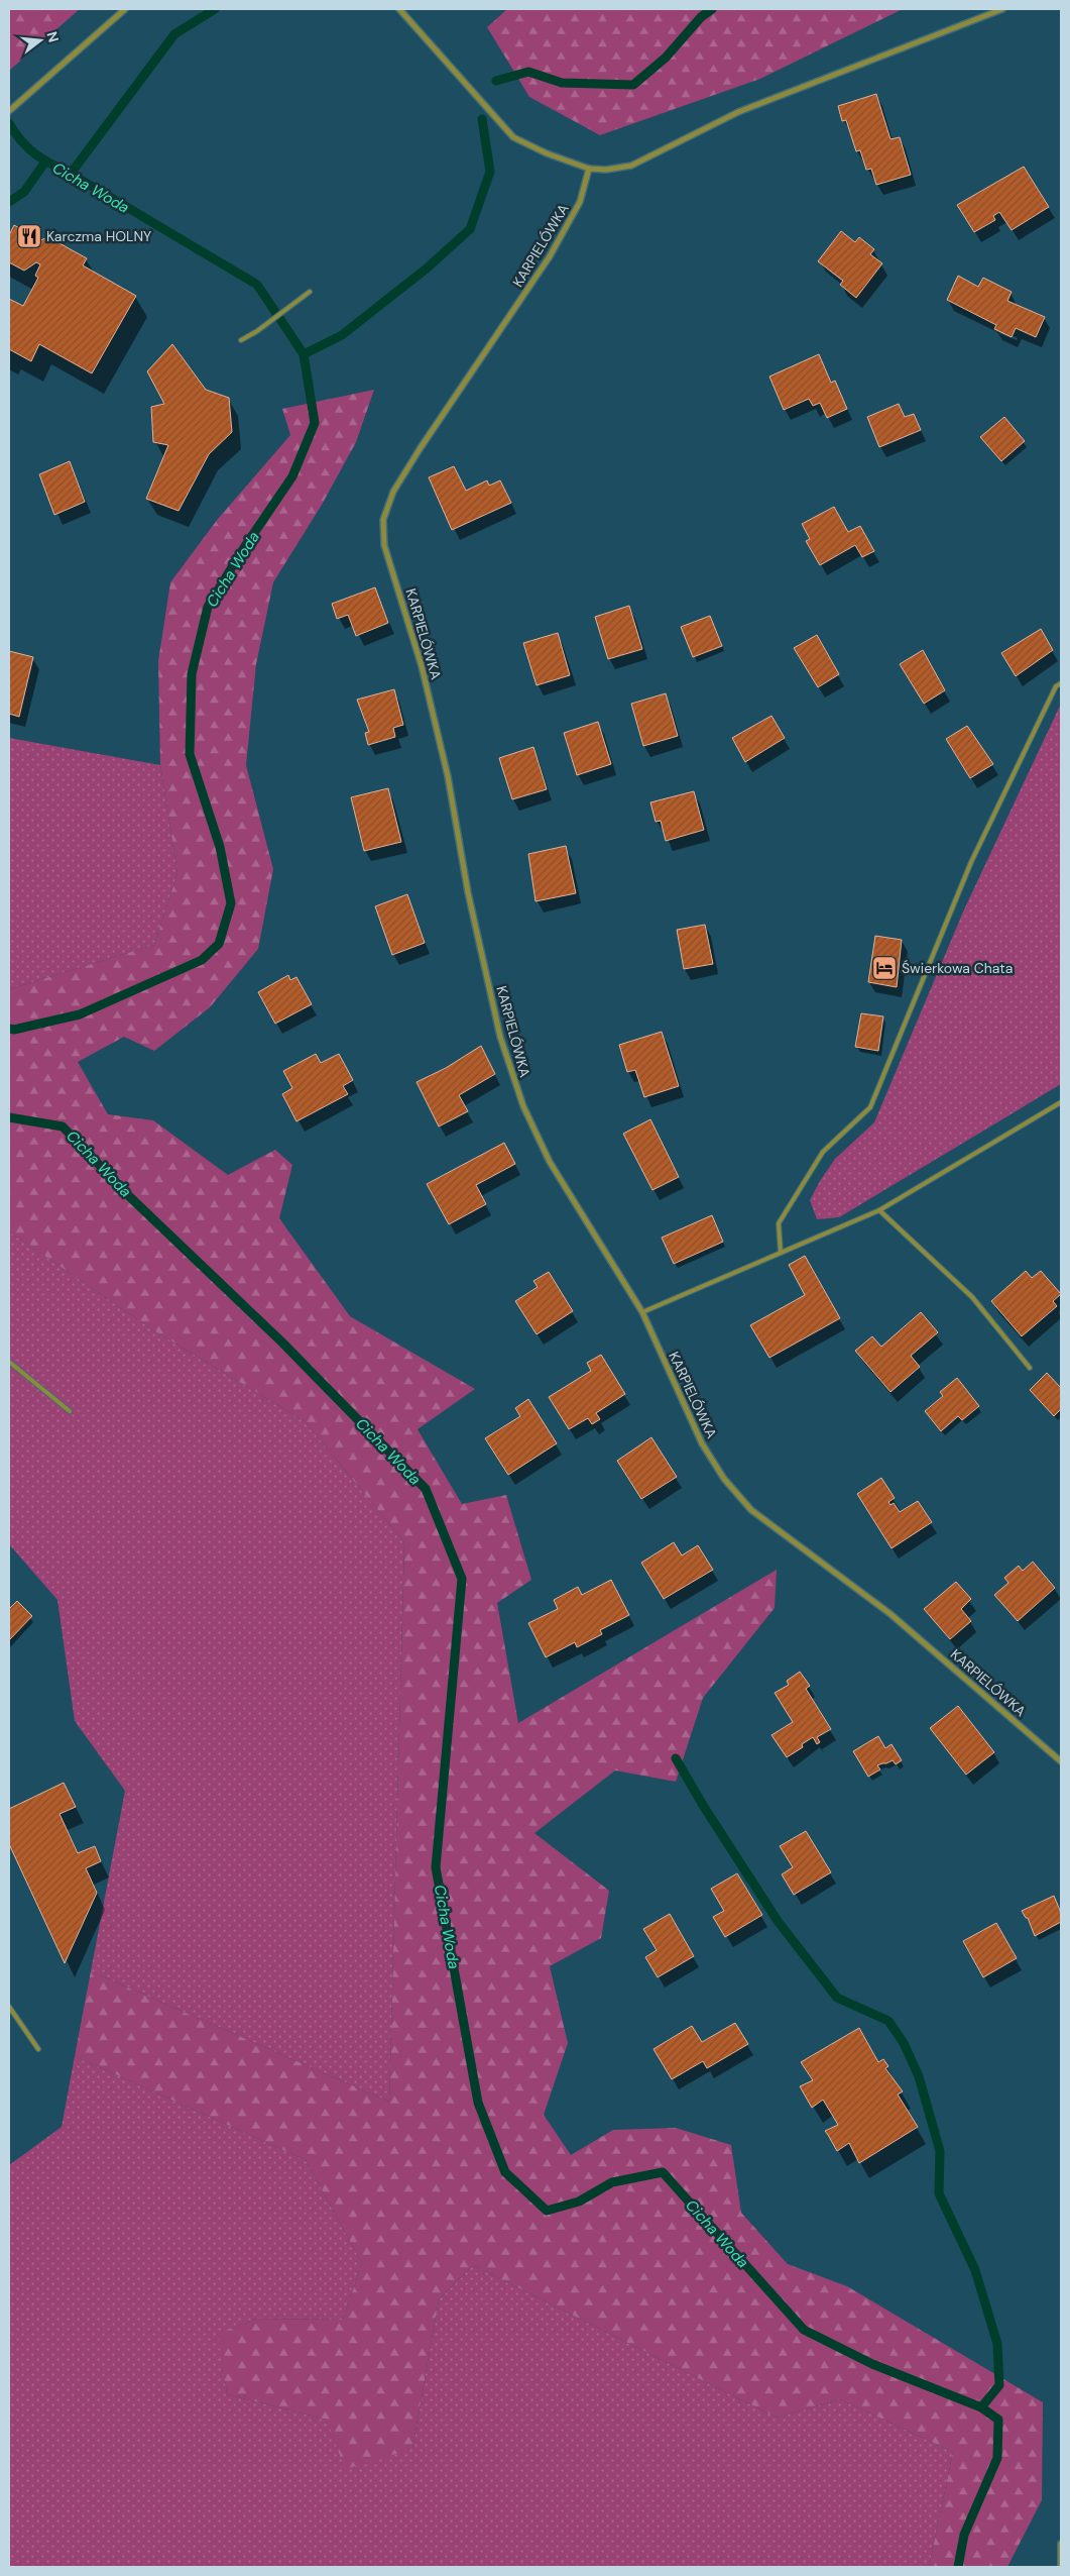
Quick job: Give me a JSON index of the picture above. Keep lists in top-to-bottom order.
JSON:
{
  "streets": {
    "street": ["KARPIELÓWKA"]
  },
  "water": ["Cicha Woda"],
  "places": {
    "restaurant": ["Karczma HOLNY"],
    "hotel": ["Świerkowa Chata"]
  },
  "north": "right"
}
